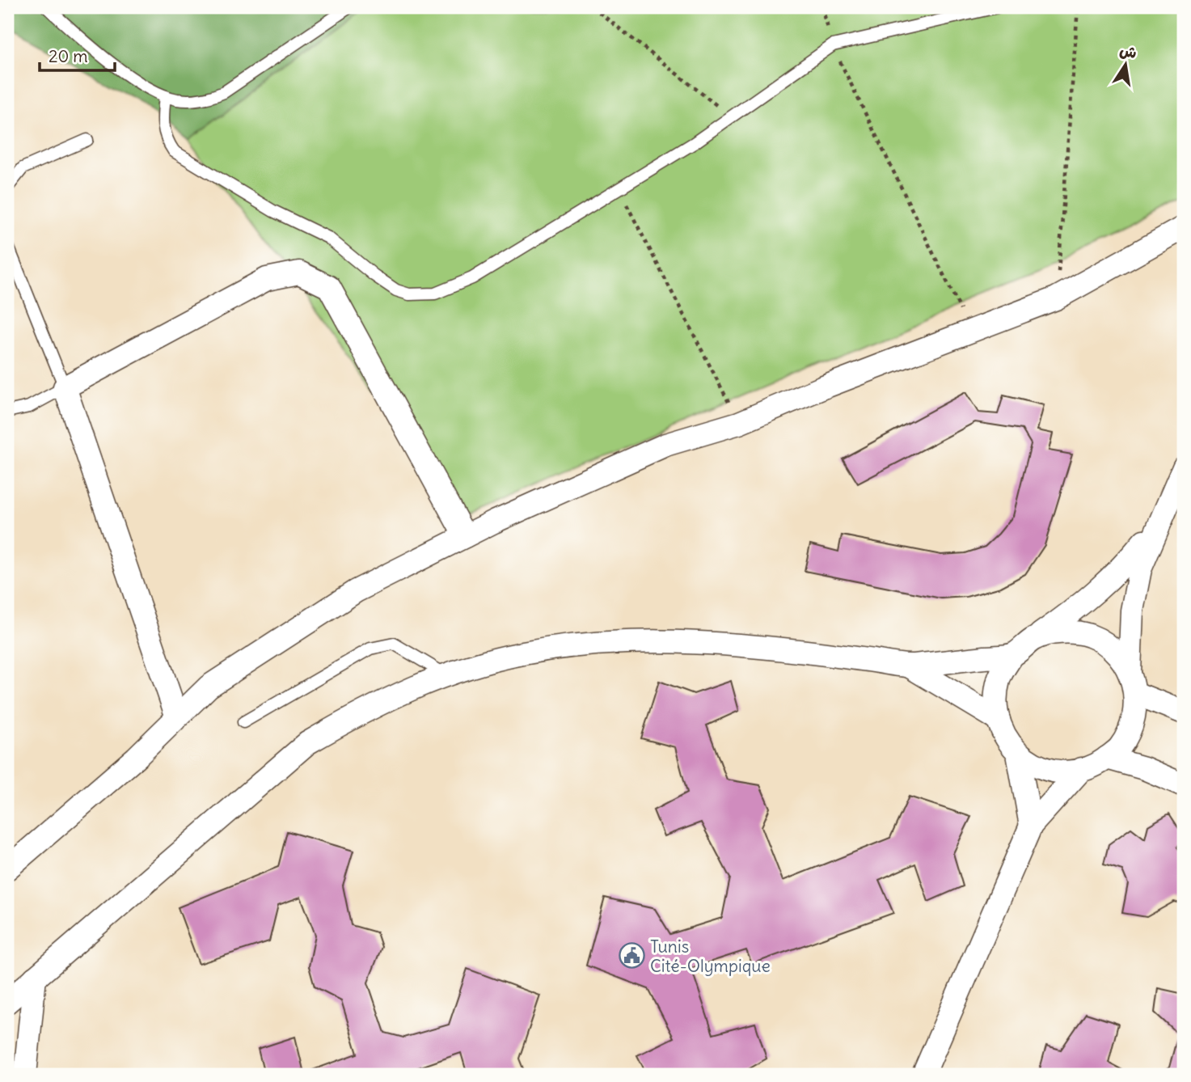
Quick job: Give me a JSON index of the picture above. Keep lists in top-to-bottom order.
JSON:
{
  "places": {
    "public building": ["Tunis Cité-Olympique"]
  },
  "scale_bar": "20 m",
  "north": "top"
}
